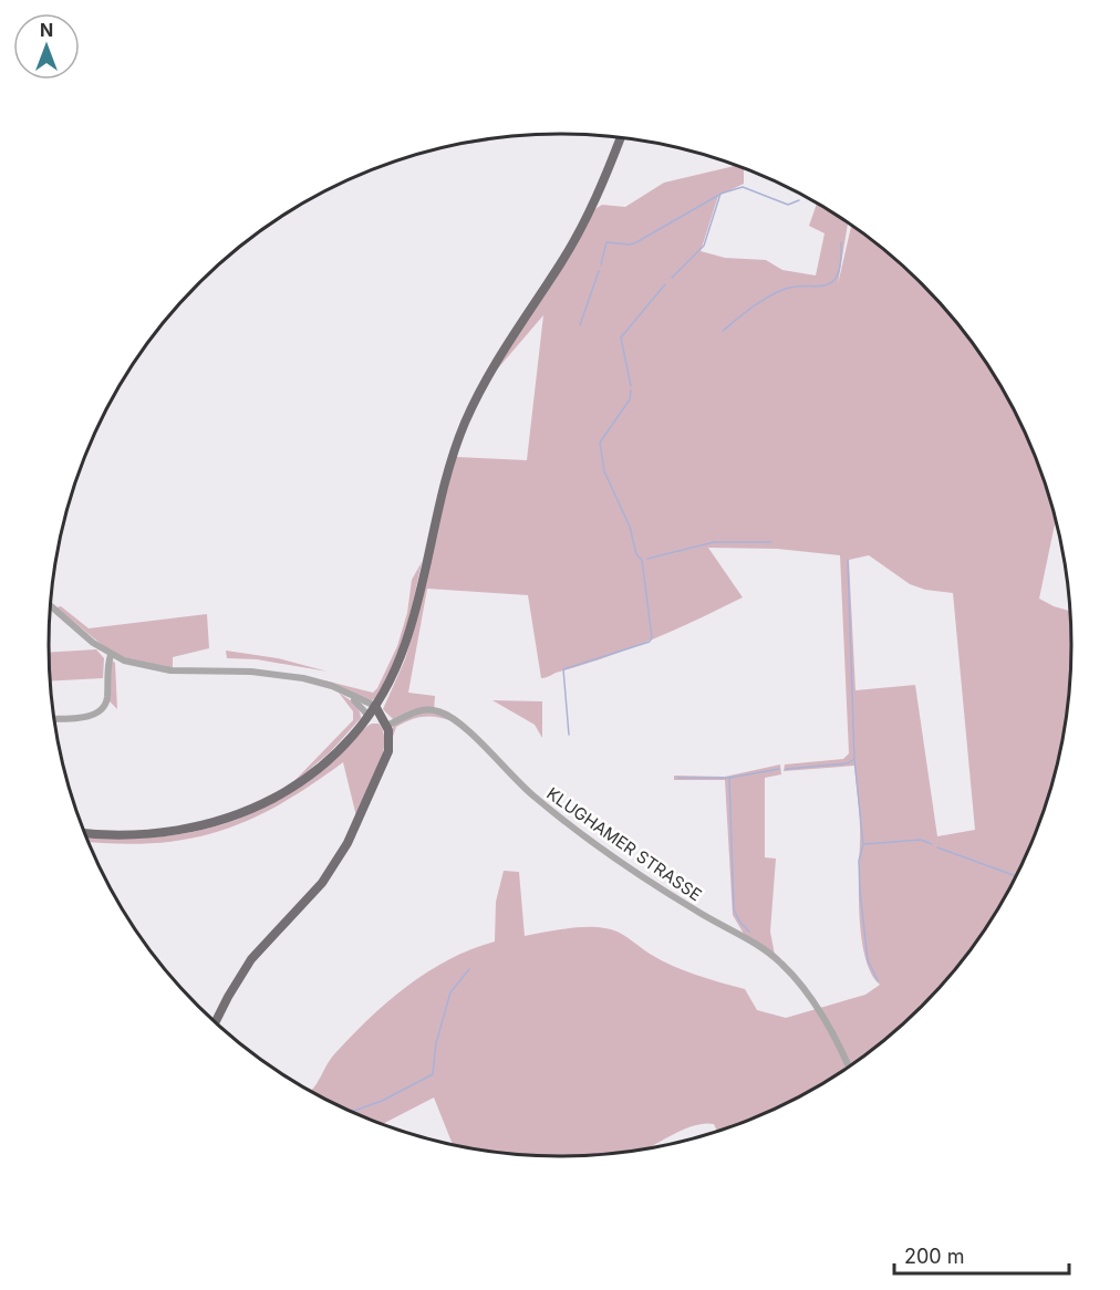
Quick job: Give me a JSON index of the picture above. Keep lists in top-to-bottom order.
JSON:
{
  "streets": {
    "street": ["KLUGHAMER STRASSE"]
  },
  "scale_bar": "200 m",
  "north": "top"
}
